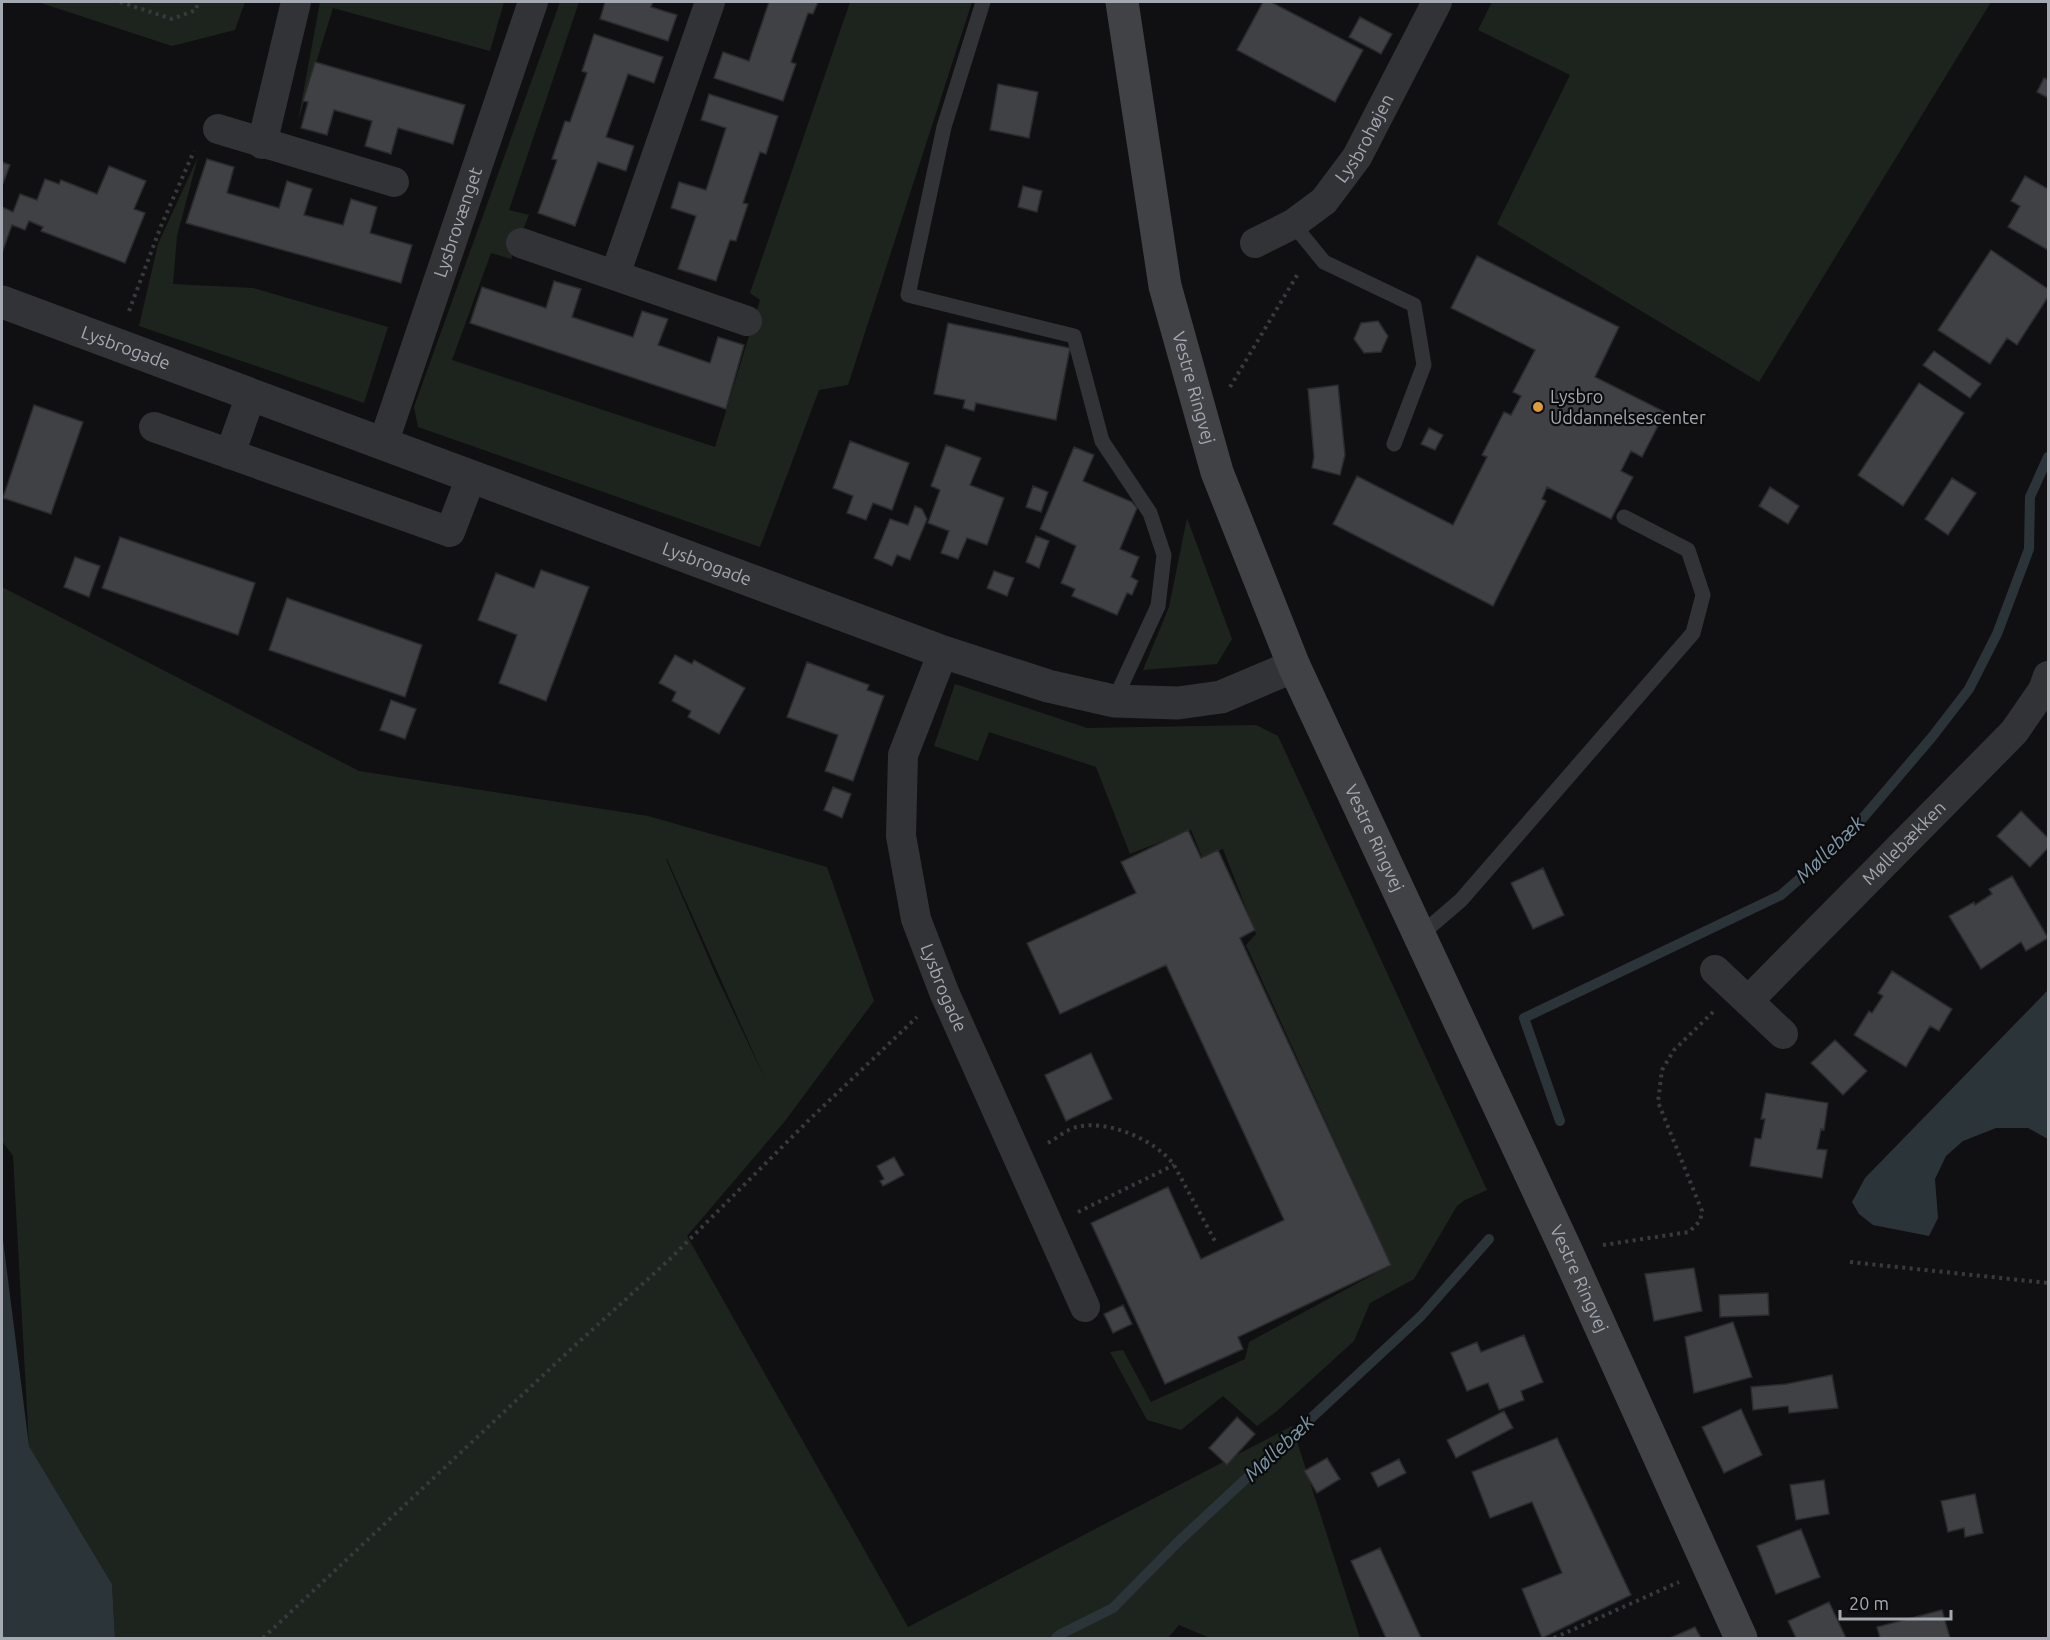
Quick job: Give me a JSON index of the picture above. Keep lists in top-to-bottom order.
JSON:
{
  "streets": {
    "main road": ["Vestre Ringvej"],
    "street": [
      "Lysbrohøjen",
      "Lysbrovænget",
      "Lysbrogade",
      "Møllebækken"
    ]
  },
  "crossings": [
    ["Lysbrovænget", "Lysbrogade"],
    ["Lysbrogade", "Vestre Ringvej"]
  ],
  "water": ["Møllebæk"],
  "places": ["Lysbro Uddannelsescenter"],
  "scale_bar": "20 m"
}
